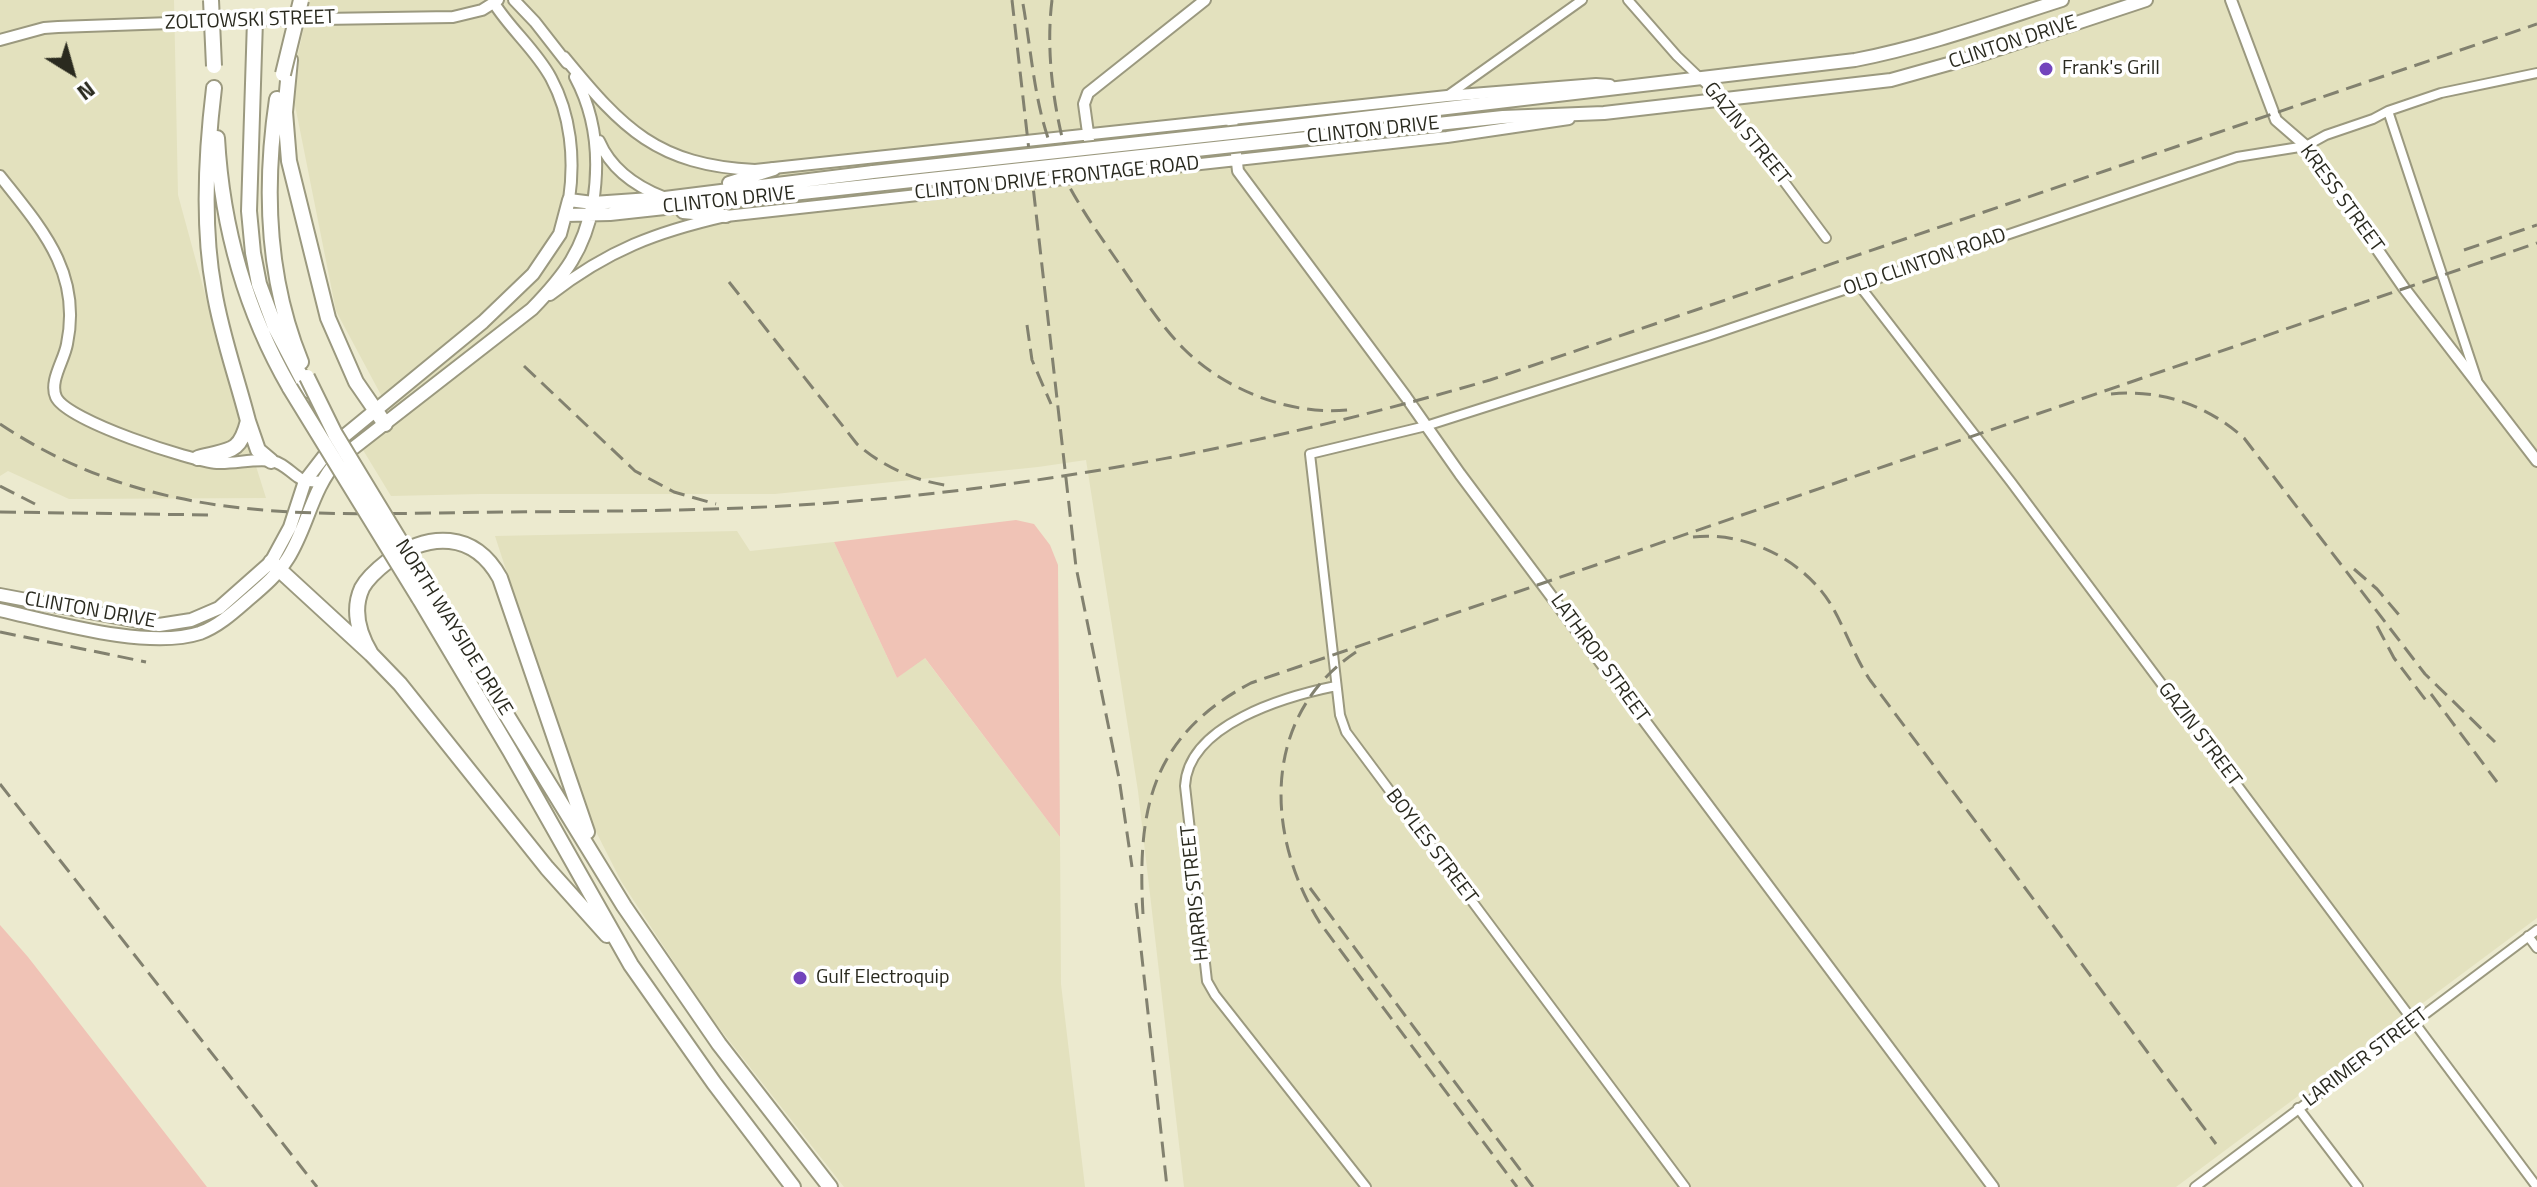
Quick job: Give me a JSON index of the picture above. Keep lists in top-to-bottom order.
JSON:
{
  "streets": {
    "main road": ["CLINTON DRIVE", "NORTH WAYSIDE DRIVE"],
    "street": [
      "ZOLTOWSKI STREET",
      "GAZIN STREET",
      "CLINTON DRIVE FRONTAGE ROAD",
      "KRESS STREET",
      "OLD CLINTON ROAD",
      "LATHROP STREET",
      "BOYLES STREET",
      "HARRIS STREET",
      "LARIMER STREET"
    ]
  },
  "crossings": [
    ["CLINTON DRIVE", "GAZIN STREET"],
    ["CLINTON DRIVE", "CLINTON DRIVE FRONTAGE ROAD"],
    ["GAZIN STREET", "OLD CLINTON ROAD"],
    ["GAZIN STREET", "LARIMER STREET"],
    ["CLINTON DRIVE FRONTAGE ROAD", "LATHROP STREET"],
    ["KRESS STREET", "OLD CLINTON ROAD"],
    ["OLD CLINTON ROAD", "LATHROP STREET"],
    ["OLD CLINTON ROAD", "BOYLES STREET"],
    ["BOYLES STREET", "HARRIS STREET"]
  ],
  "places": ["Frank's Grill", "Gulf Electroquip"],
  "north": "bottom right"
}
